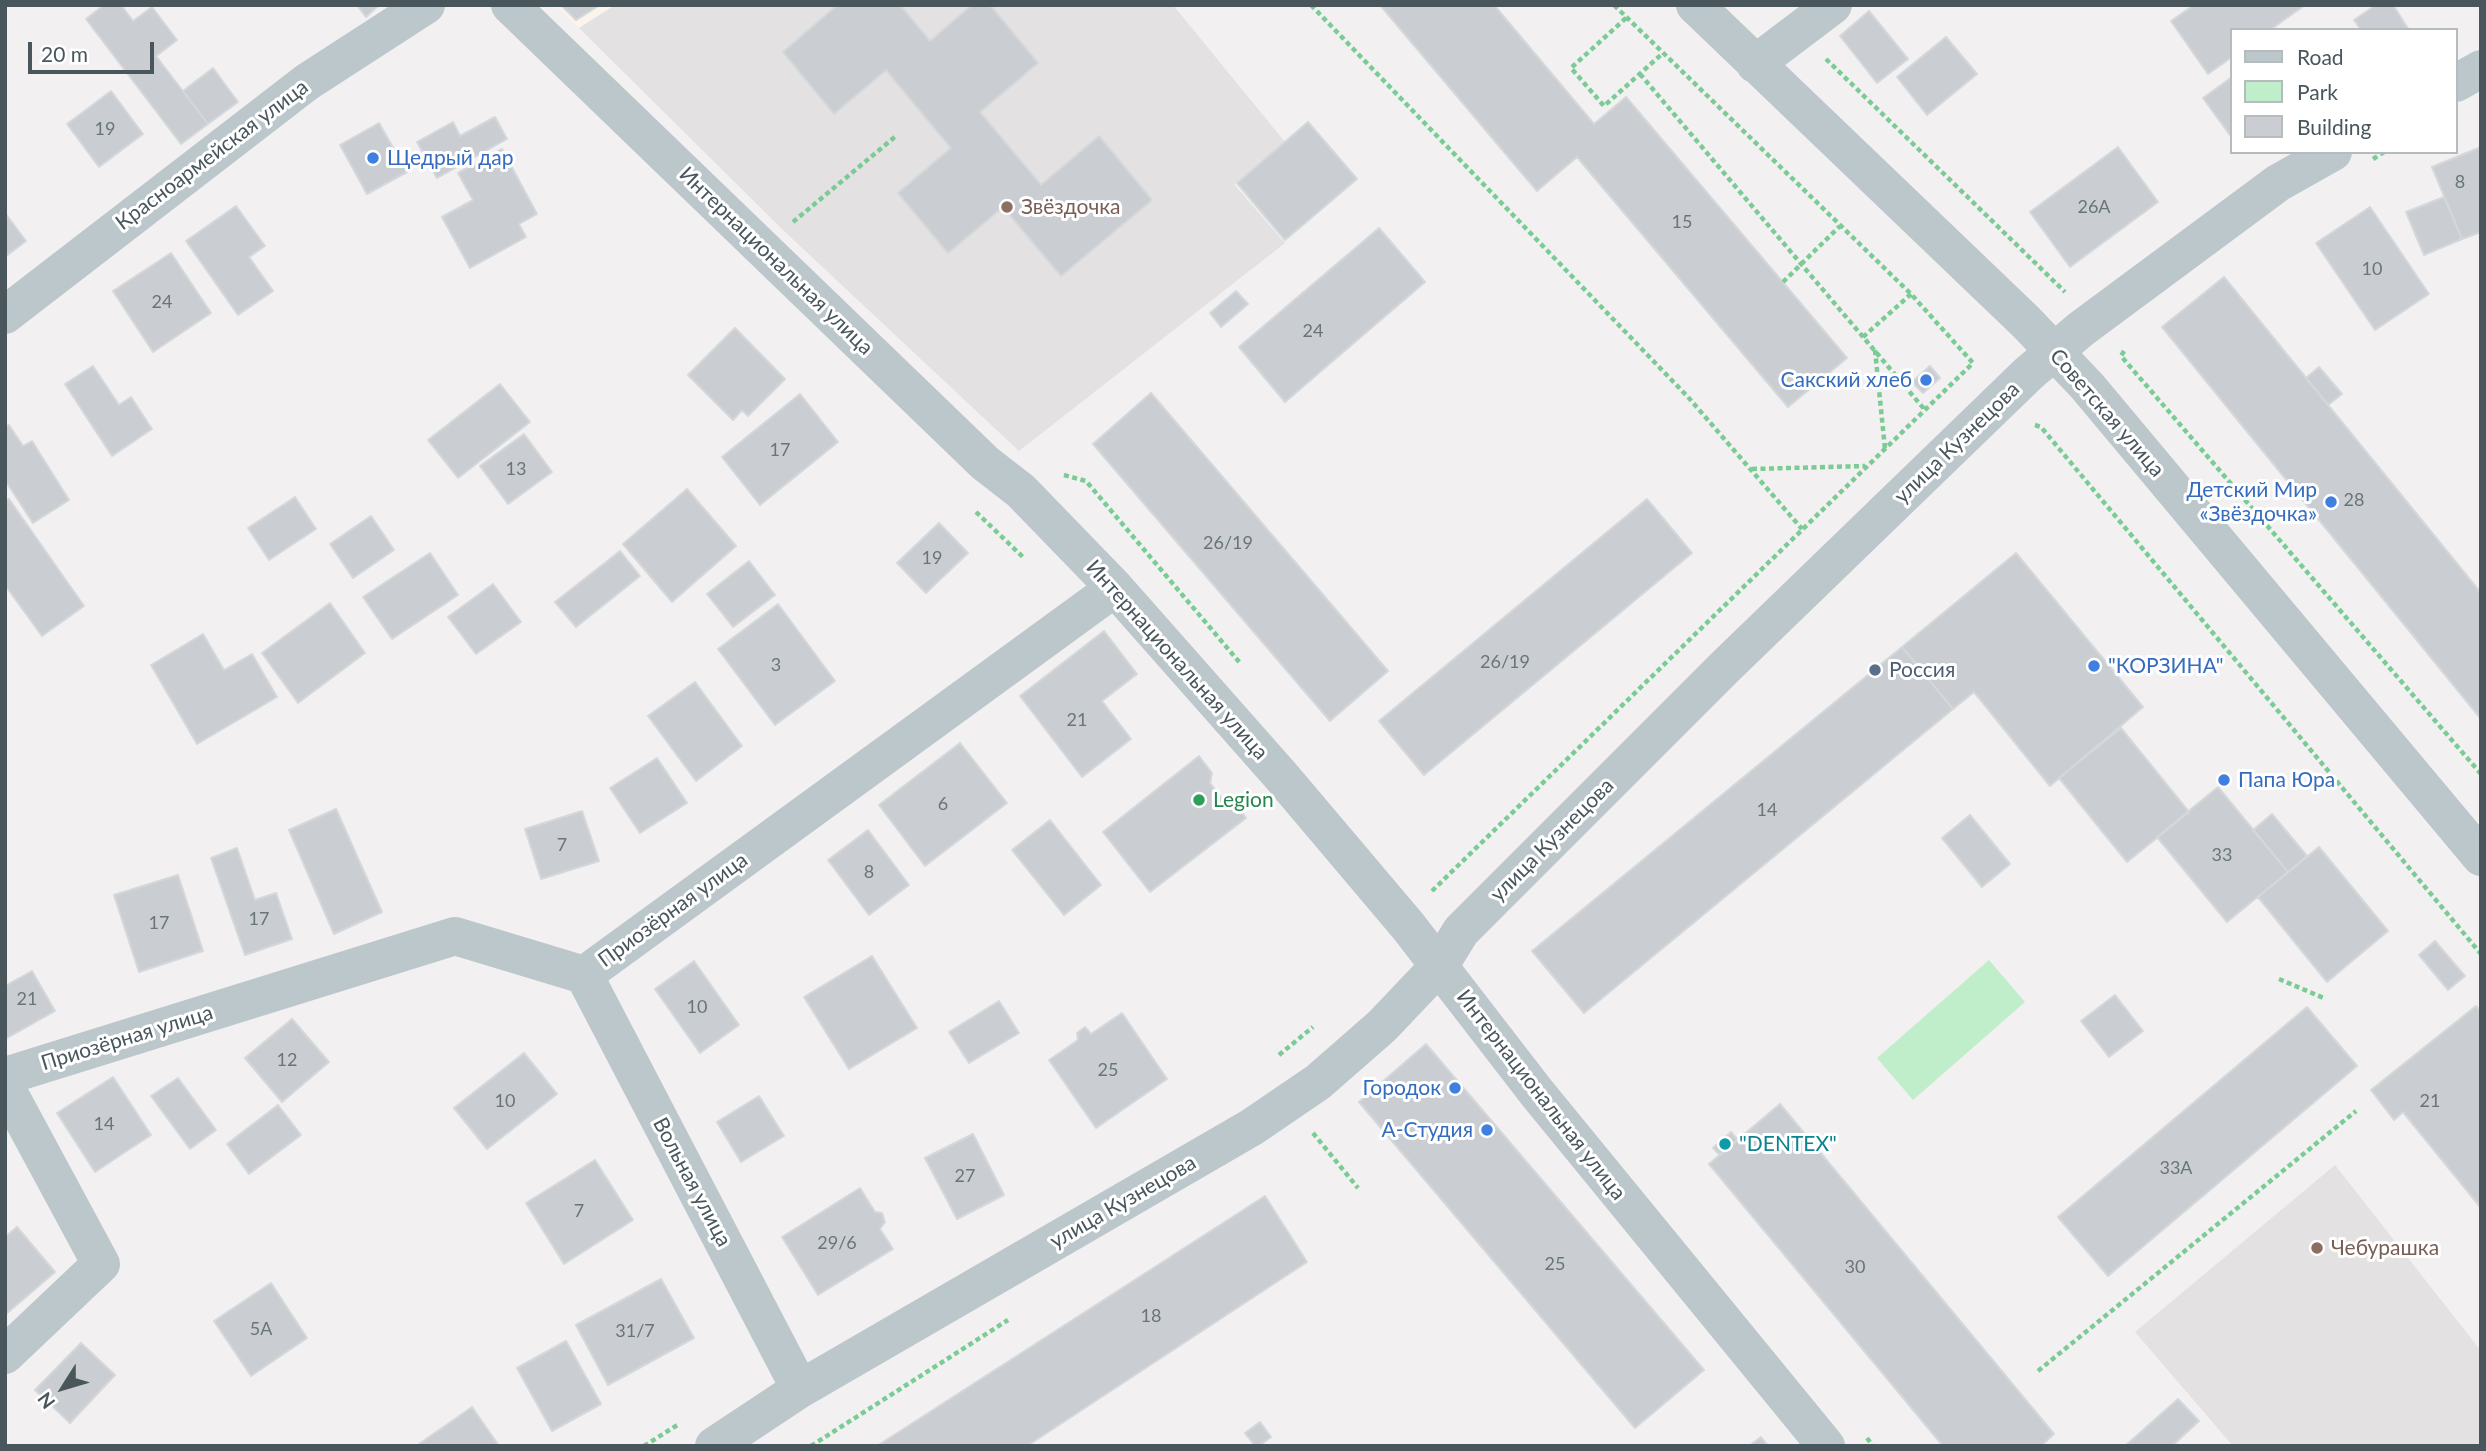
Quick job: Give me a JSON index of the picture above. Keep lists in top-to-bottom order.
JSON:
{
  "streets": {
    "street": [
      "Красноармейская улица",
      "Интернациональная улица",
      "Советская улица",
      "улица Кузнецова",
      "Приозёрная улица",
      "Вольная улица"
    ]
  },
  "crossings": [
    ["Интернациональная улица", "улица Кузнецова"],
    ["Интернациональная улица", "Приозёрная улица"],
    ["Советская улица", "улица Кузнецова"],
    ["улица Кузнецова", "Вольная улица"],
    ["Приозёрная улица", "Вольная улица"]
  ],
  "places": [
    "Щедрый дар",
    "Звёздочка",
    "Сакский хлеб",
    "Детский Мир «Звёздочка»",
    "\"КОРЗИНА\"",
    "Россия",
    "Папа Юра",
    "Legion",
    "Городок",
    "А-Студия",
    "\"DENTEX\"",
    "Чебурашка"
  ],
  "house_numbers": [
    "19",
    "8",
    "26А",
    "15",
    "10",
    "24",
    "24",
    "17",
    "13",
    "28",
    "26/19",
    "19",
    "26/19",
    "3",
    "21",
    "6",
    "14",
    "7",
    "33",
    "8",
    "17",
    "17",
    "21",
    "10",
    "12",
    "25",
    "10",
    "21",
    "14",
    "33А",
    "27",
    "7",
    "29/6",
    "25",
    "30",
    "18",
    "5А",
    "31/7"
  ],
  "legend": ["Road", "Park", "Building"],
  "scale_bar": "20 m",
  "north": "bottom left"
}
